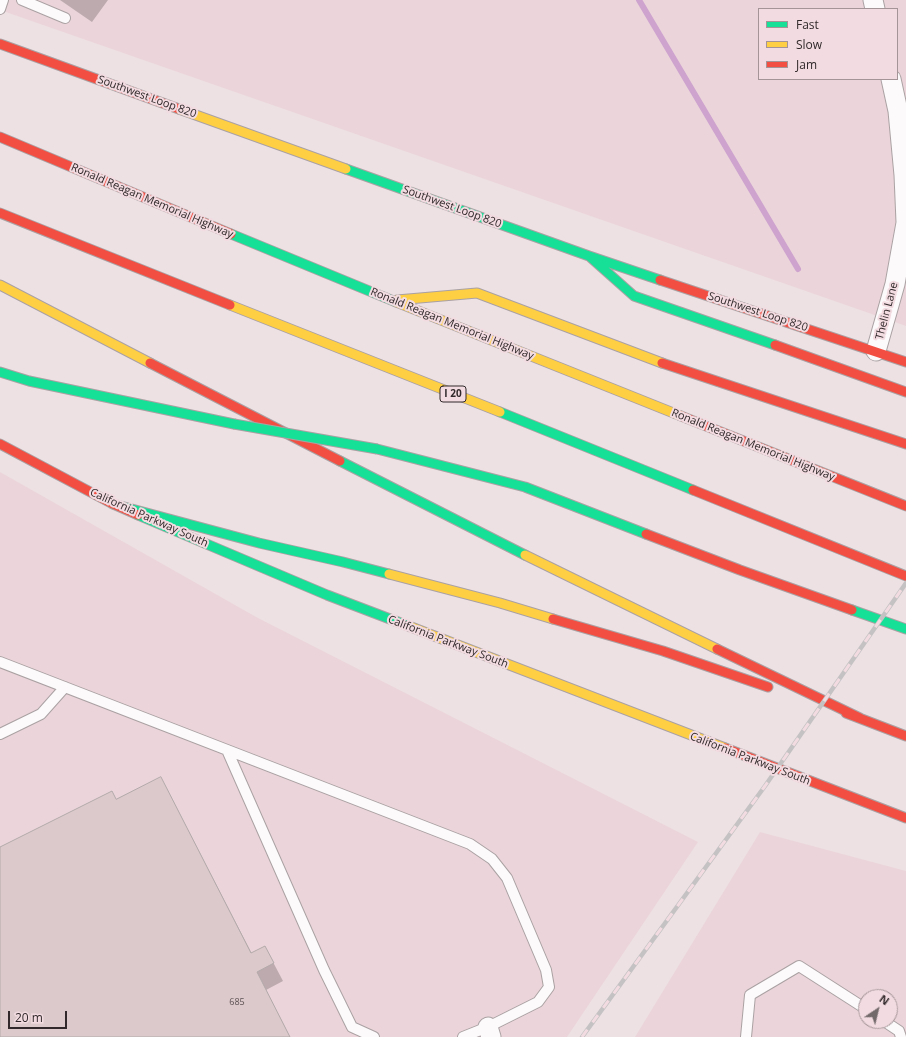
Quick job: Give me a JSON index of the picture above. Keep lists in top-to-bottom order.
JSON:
{
  "streets": {
    "main road": [
      "Southwest Loop 820",
      "Ronald Reagan Memorial Highway",
      "I 20",
      "California Parkway South"
    ],
    "street": ["Thelin Lane"]
  },
  "crossings": [
    ["Southwest Loop 820", "Thelin Lane"]
  ],
  "house_numbers": ["685"],
  "legend": ["Fast", "Slow", "Jam"],
  "scale_bar": "20 m",
  "north": "top right"
}
